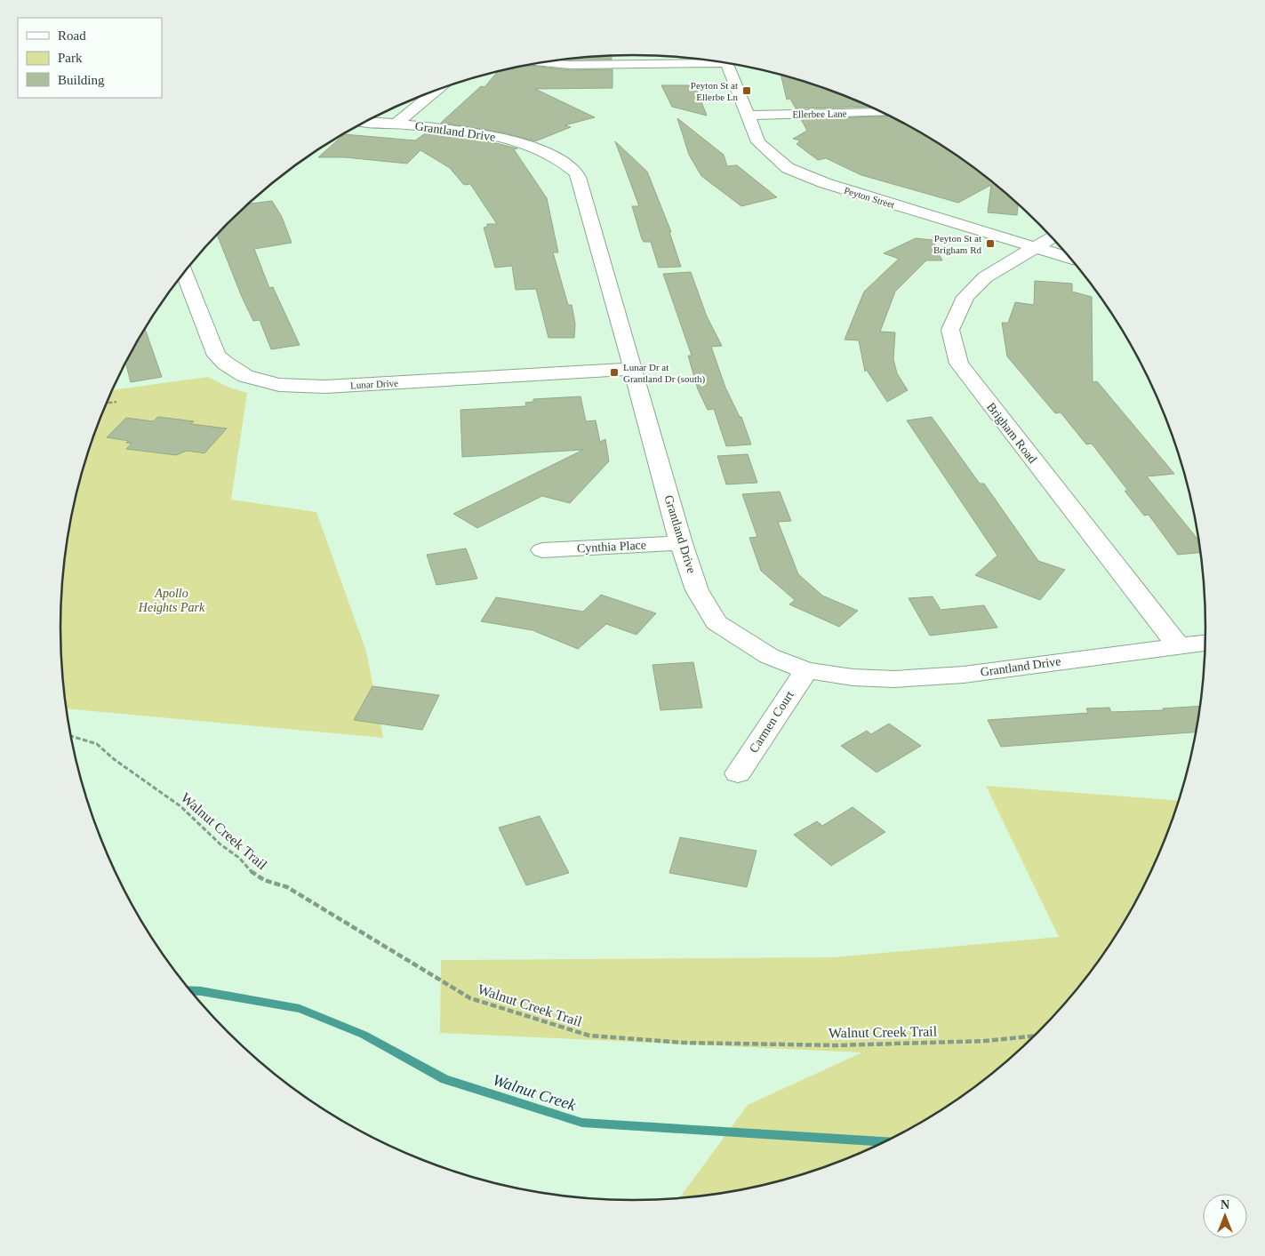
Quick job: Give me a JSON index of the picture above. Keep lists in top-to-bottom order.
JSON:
{
  "streets": {
    "street": [
      "Ellerbee Lane",
      "Grantland Drive",
      "Peyton Street",
      "Lunar Drive",
      "Brigham Road",
      "Cynthia Place",
      "Carmen Court"
    ],
    "path": ["Walnut Creek Trail"]
  },
  "crossings": [
    ["Ellerbee Lane", "Peyton Street"],
    ["Grantland Drive", "Lunar Drive"],
    ["Grantland Drive", "Brigham Road"],
    ["Grantland Drive", "Cynthia Place"],
    ["Grantland Drive", "Carmen Court"],
    ["Peyton Street", "Brigham Road"]
  ],
  "water": ["Walnut Creek"],
  "parks": ["Apollo Heights Park"],
  "places": {
    "transit": ["Peyton St at Ellerbe Ln", "Peyton St at Brigham Rd", "Lunar Dr at Grantland Dr (south)"]
  },
  "legend": ["Road", "Park", "Building"],
  "north": "top"
}
